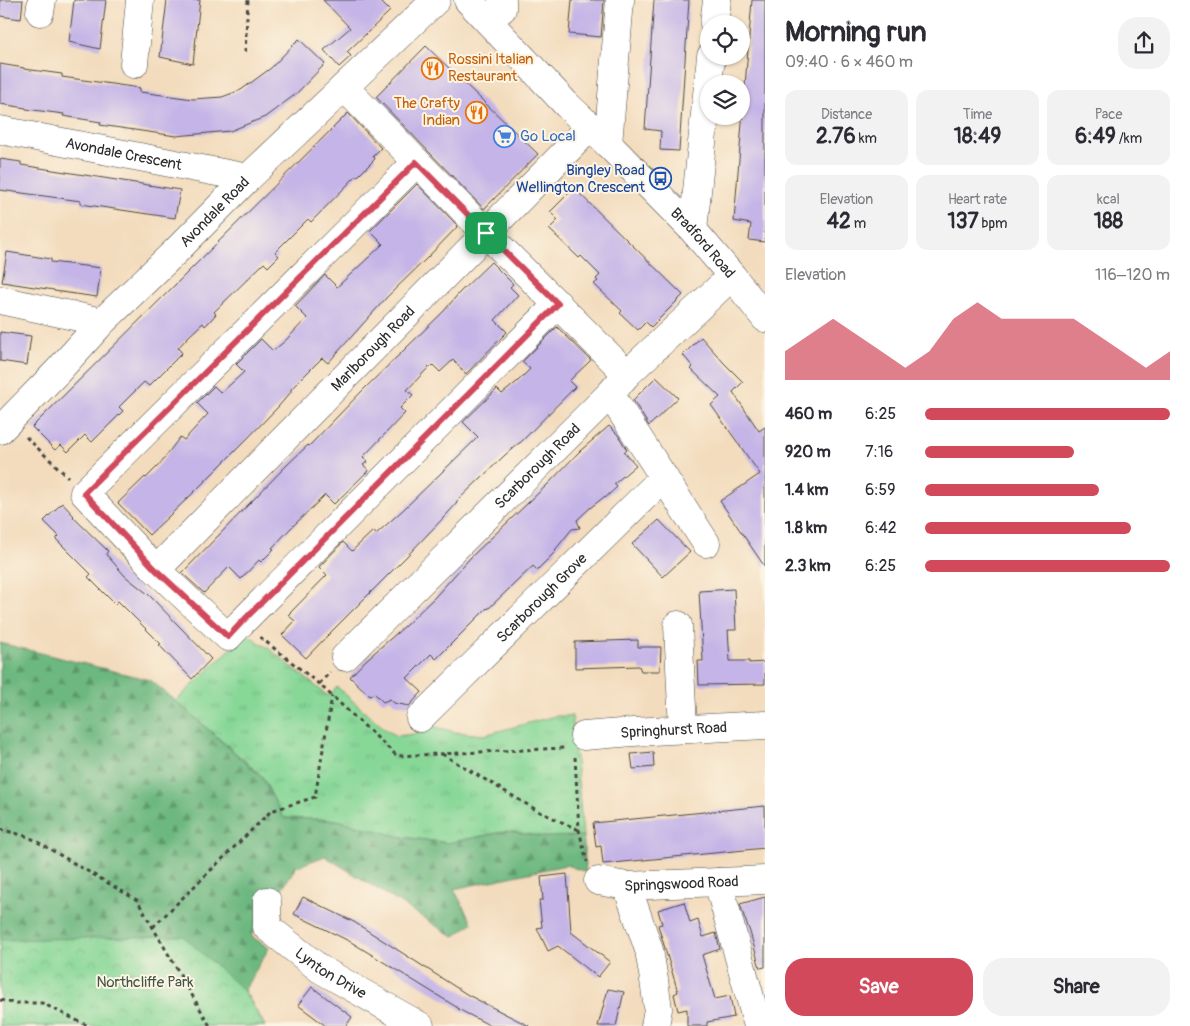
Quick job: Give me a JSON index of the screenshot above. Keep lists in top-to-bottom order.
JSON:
{
  "streets": {
    "main road": [
      "Avondale Crescent",
      "Avondale Road",
      "Bradford Road",
      "Marlborough Road",
      "Scarborough Road",
      "Scarborough Grove",
      "Springhurst Road",
      "Springswood Road",
      "Lynton Drive"
    ]
  },
  "crossings": [
    ["Avondale Crescent", "Avondale Road"],
    ["Bradford Road", "Marlborough Road"],
    ["Bradford Road", "Scarborough Road"]
  ],
  "parks": ["Northcliffe Park"],
  "places": {
    "restaurant": ["Rossini Italian Restaurant", "The Crafty Indian"],
    "supermarket": ["Go Local"],
    "bus stop": ["Bingley Road Wellington Crescent"]
  },
  "page": {
    "heading": ["Morning run", "09:40 · 6 × 460 m"],
    "stats": [
      ["Distance", "2.76 km"],
      ["Time", "18:49"],
      ["Pace", "6:49 /km"],
      ["Elevation", "42 m"],
      ["Heart rate", "137 bpm"],
      ["kcal", "188"]
    ],
    "chart": ["Elevation", "116–120 m"],
    "list": [
      {
        "name": "460 m",
        "note": "6:25"
      },
      {
        "name": "920 m",
        "note": "7:16"
      },
      {
        "name": "1.4 km",
        "note": "6:59"
      },
      {
        "name": "1.8 km",
        "note": "6:42"
      },
      {
        "name": "2.3 km",
        "note": "6:25"
      }
    ],
    "buttons": ["Save", "Share"]
  }
}
